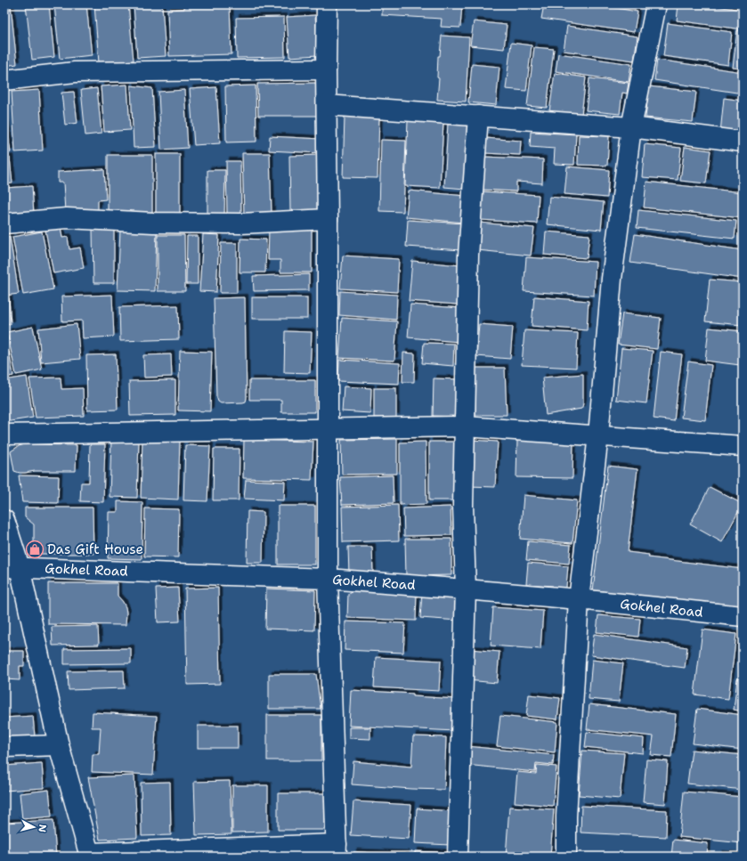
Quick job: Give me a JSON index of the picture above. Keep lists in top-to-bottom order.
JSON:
{
  "streets": {
    "street": ["Gokhel Road"]
  },
  "places": {
    "shop": ["Das Gift House"]
  },
  "north": "right"
}
